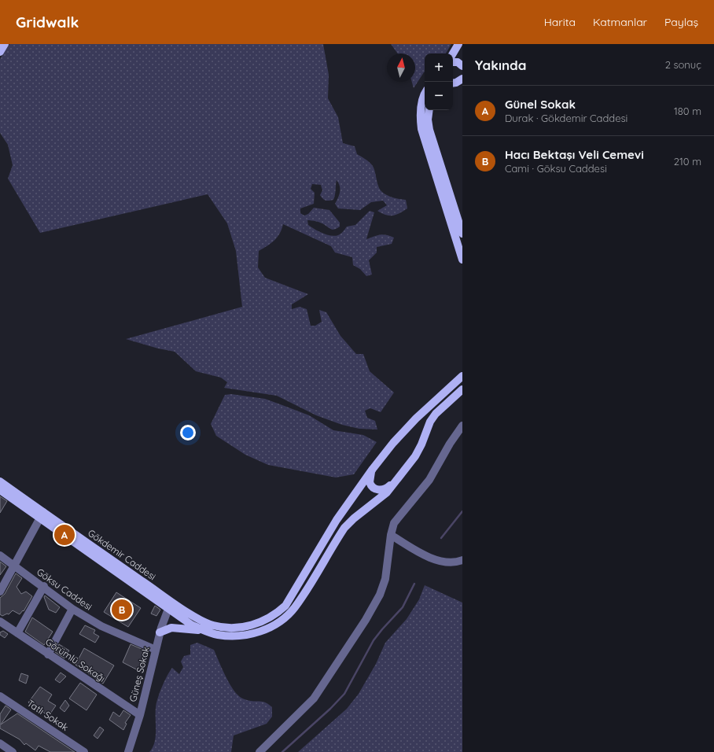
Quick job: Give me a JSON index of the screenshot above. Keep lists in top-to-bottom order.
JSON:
{
  "streets": {
    "main road": ["Gökdemir Caddesi"],
    "street": [
      "Göksu Caddesi",
      "Görümlü Sokağı",
      "Güneş Sokak",
      "Tatlı Sokak"
    ]
  },
  "crossings": [
    ["Gökdemir Caddesi", "Güneş Sokak"],
    ["Göksu Caddesi", "Güneş Sokak"],
    ["Görümlü Sokağı", "Güneş Sokak"]
  ],
  "north": "top",
  "page": {
    "header": "Gridwalk",
    "nav": ["Harita", "Katmanlar", "Paylaş"],
    "heading": ["Yakında", "2 sonuç"],
    "map_buttons": ["+", "−"],
    "list": [
      {
        "mark": "A",
        "name": "Günel Sokak",
        "note": "Durak · Gökdemir Caddesi",
        "value": "180 m"
      },
      {
        "mark": "B",
        "name": "Hacı Bektaşı Veli Cemevi",
        "note": "Cami · Göksu Caddesi",
        "value": "210 m"
      }
    ],
    "pins": ["A", "B"]
  }
}
